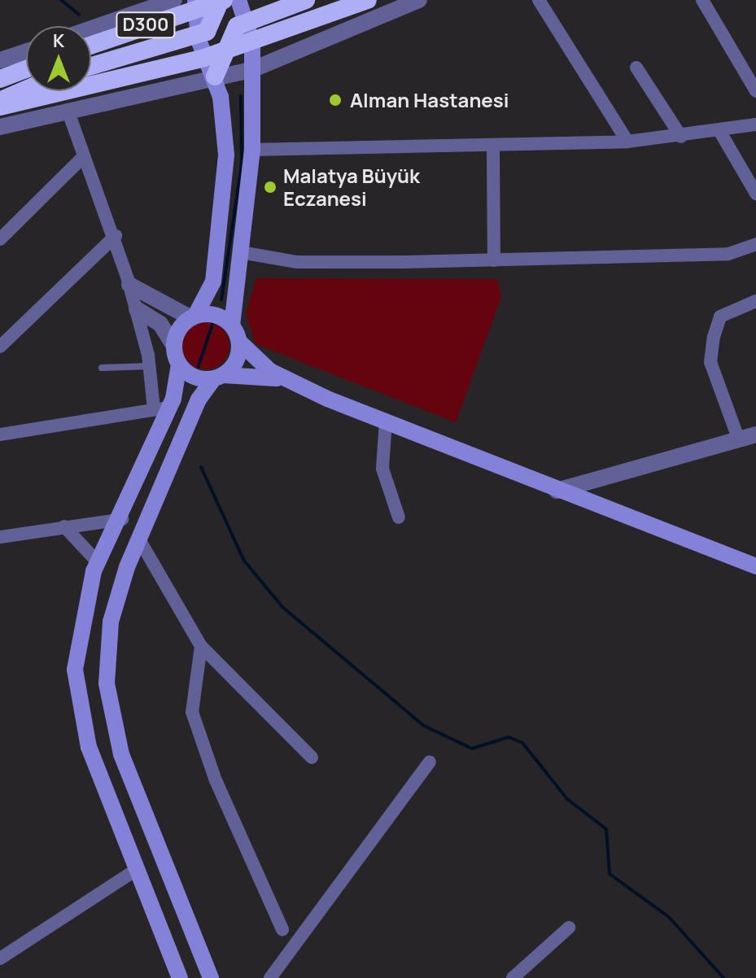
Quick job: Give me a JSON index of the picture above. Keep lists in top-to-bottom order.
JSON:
{
  "streets": {
    "highway": ["D300"]
  },
  "places": ["Alman Hastanesi", "Malatya Büyük Eczanesi"],
  "north": "top"
}
